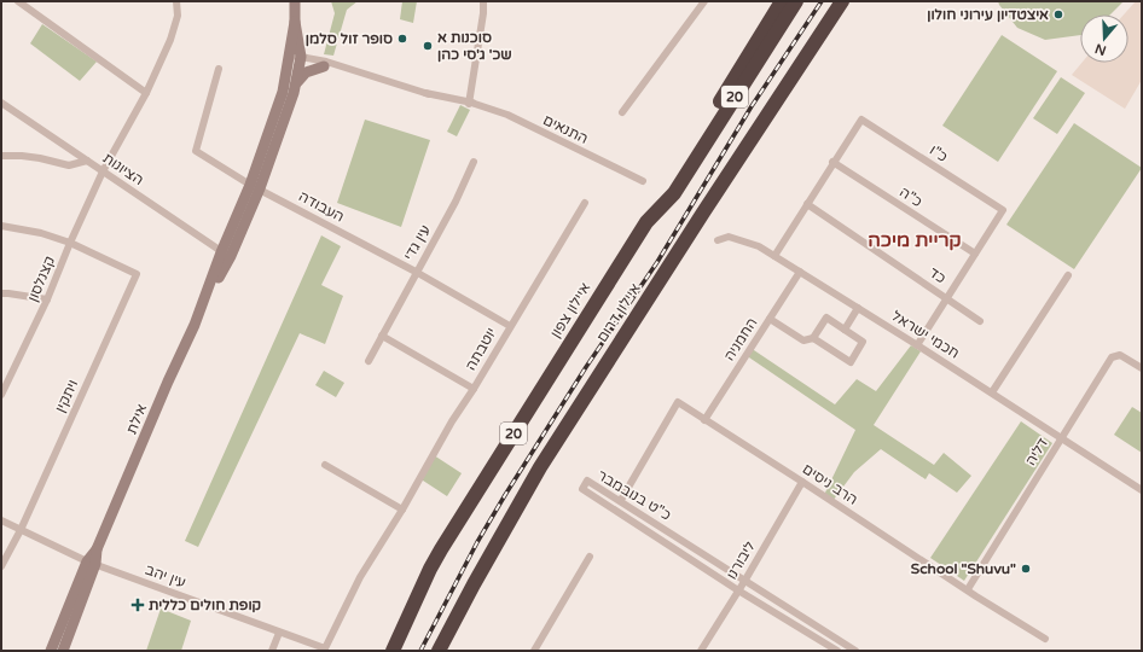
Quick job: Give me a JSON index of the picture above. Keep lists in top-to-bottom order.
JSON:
{
  "streets": {
    "highway": ["20", "איילון צפון", "איילון דרום"],
    "street": [
      "התנאים",
      "כ\"ו",
      "הציונות",
      "כ\"ה",
      "העבודה",
      "עין גדי",
      "כד",
      "קצנלסון",
      "חכמי ישראל",
      "החמניה",
      "יוטבתה",
      "ויתקין",
      "אילת",
      "דליה",
      "הרב ניסים",
      "כ\"ט בנובמבר",
      "ליבורנו",
      "עין יהב"
    ]
  },
  "crossings": [
    ["התנאים", "אילת"],
    ["כ\"ו", "כ\"ה"],
    ["הציונות", "קצנלסון"],
    ["הציונות", "אילת"],
    ["העבודה", "עין גדי"],
    ["העבודה", "יוטבתה"],
    ["העבודה", "אילת"],
    ["קצנלסון", "ויתקין"],
    ["חכמי ישראל", "החמניה"],
    ["חכמי ישראל", "דליה"],
    ["החמניה", "הרב ניסים"],
    ["יוטבתה", "עין יהב"],
    ["ויתקין", "עין יהב"],
    ["אילת", "עין יהב"],
    ["דליה", "הרב ניסים"],
    ["הרב ניסים", "כ\"ט בנובמבר"],
    ["הרב ניסים", "ליבורנו"],
    ["כ\"ט בנובמבר", "ליבורנו"]
  ],
  "districts": ["קריית מיכה"],
  "places": {
    "other": [
      "איצטדיון עירוני חולון",
      "סופר זול סלמן",
      "סוכנות א שכ' ג'סי כהן",
      "School \"Shuvu\""
    ],
    "health": ["קופת חולים כללית"]
  },
  "north": "bottom"
}
